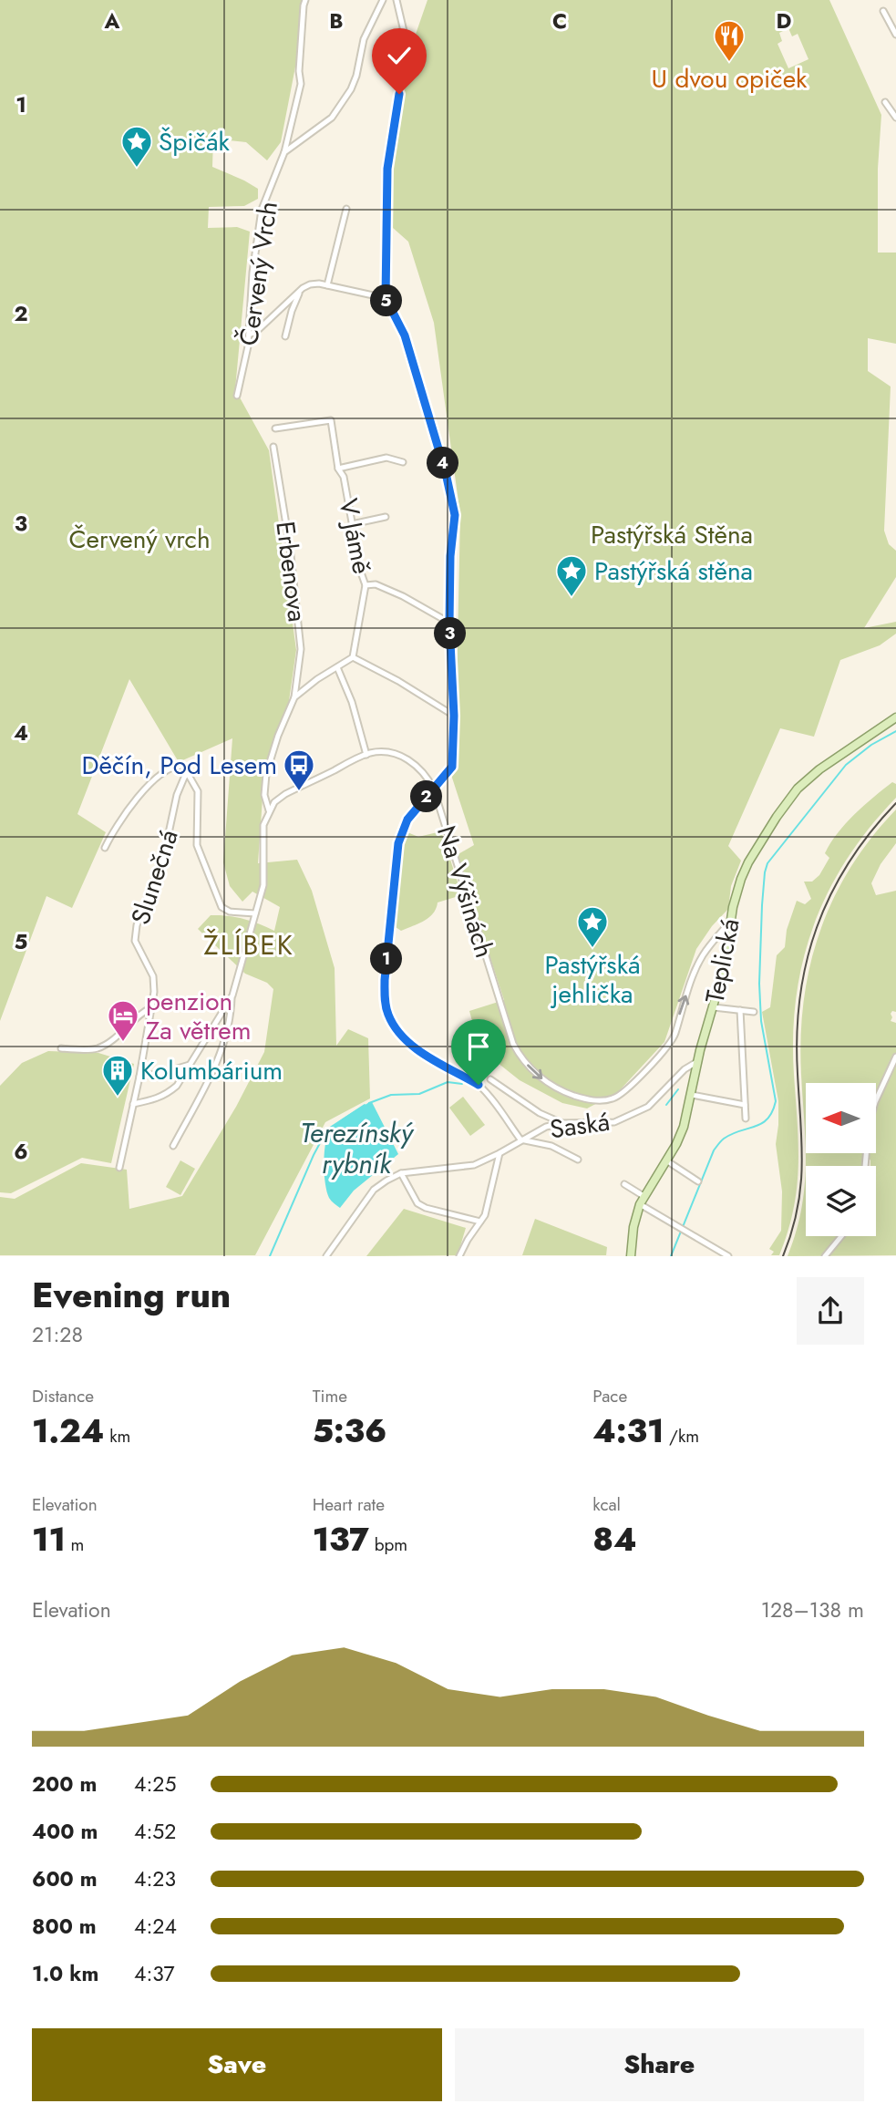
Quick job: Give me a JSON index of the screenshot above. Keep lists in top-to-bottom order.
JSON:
{
  "streets": {
    "main road": ["Teplická"],
    "street": [
      "Červený Vrch",
      "V Jámě",
      "Erbenova",
      "Slunečná",
      "Na Výšinách",
      "Saská"
    ]
  },
  "crossings": [
    ["Na Výšinách", "Teplická"],
    ["Teplická", "Saská"]
  ],
  "districts": ["ŽLÍBEK"],
  "water": ["Terezínský rybník"],
  "parks": ["Pastýřská Stěna", "Červený vrch"],
  "places": {
    "restaurant": ["U dvou opiček"],
    "place": ["Špičák", "Pastýřská stěna", "Pastýřská jehlička"],
    "bus stop": ["Děčín, Pod Lesem"],
    "hotel": ["penzion Za větrem"],
    "building": ["Kolumbárium"]
  },
  "north": "left",
  "page": {
    "pins": [
      "5",
      "4",
      "3",
      "2",
      "1"
    ],
    "heading": ["Evening run", "21:28"],
    "stats": [
      ["Distance", "1.24 km"],
      ["Time", "5:36"],
      ["Pace", "4:31 /km"],
      ["Elevation", "11 m"],
      ["Heart rate", "137 bpm"],
      ["kcal", "84"]
    ],
    "chart": ["Elevation", "128–138 m"],
    "list": [
      {
        "name": "200 m",
        "note": "4:25"
      },
      {
        "name": "400 m",
        "note": "4:52"
      },
      {
        "name": "600 m",
        "note": "4:23"
      },
      {
        "name": "800 m",
        "note": "4:24"
      },
      {
        "name": "1.0 km",
        "note": "4:37"
      }
    ],
    "buttons": ["Save", "Share"]
  },
  "grid": {
    "columns": [
      "A",
      "B",
      "C",
      "D"
    ],
    "rows": [
      "1",
      "2",
      "3",
      "4",
      "5",
      "6"
    ]
  }
}
